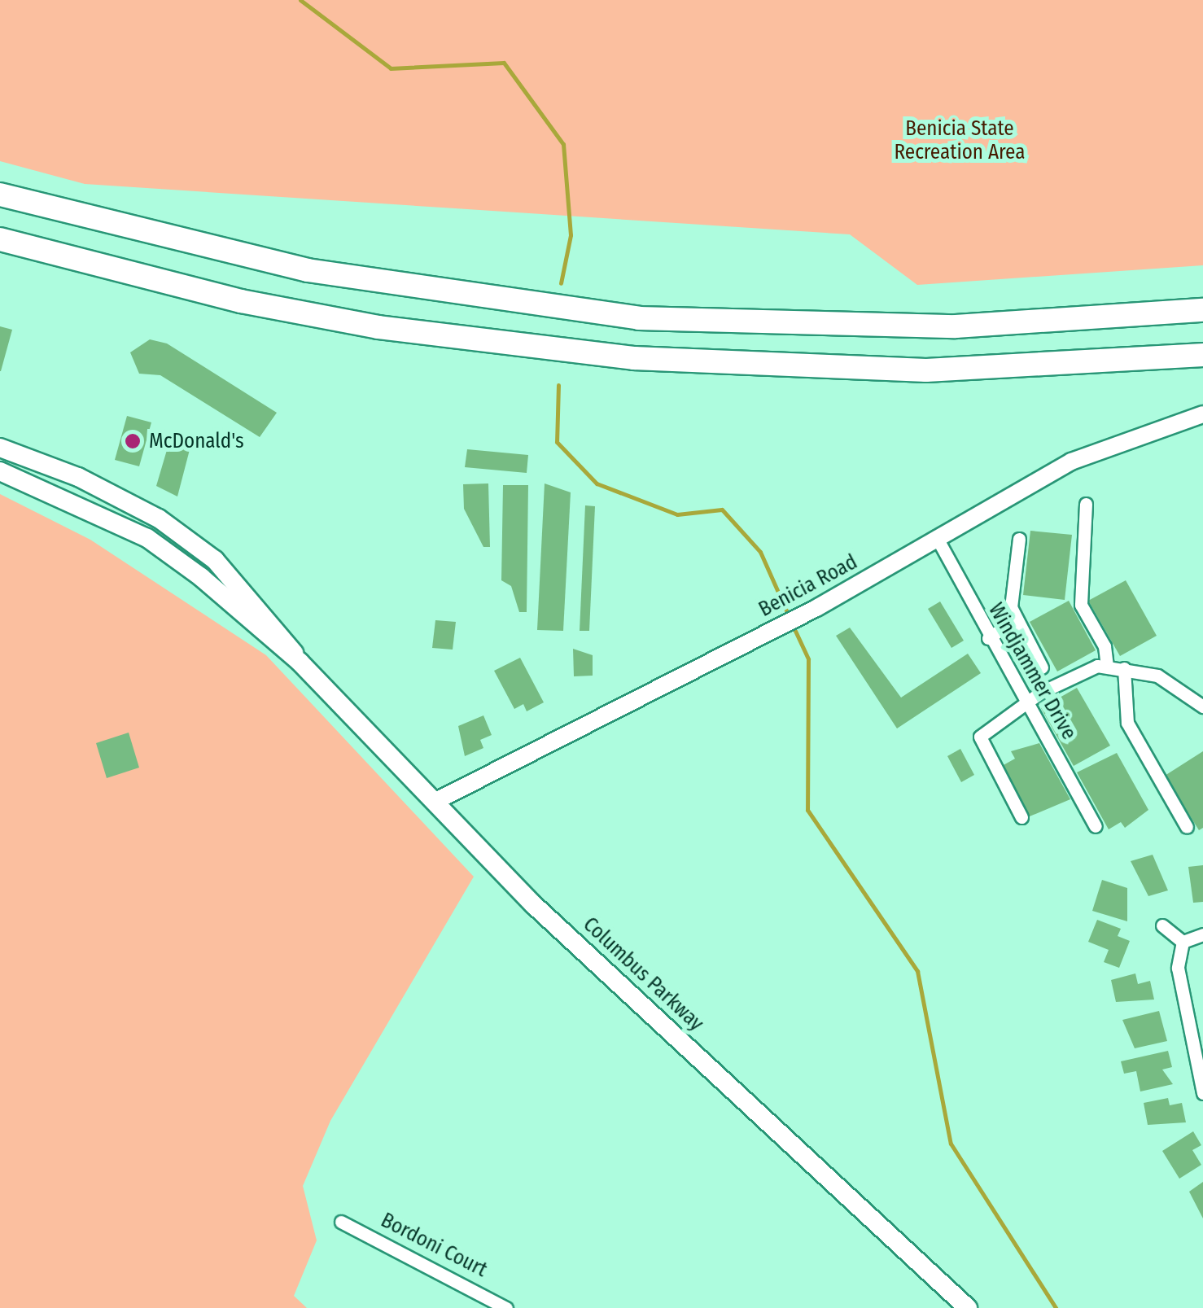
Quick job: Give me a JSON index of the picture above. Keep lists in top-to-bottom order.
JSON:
{
  "streets": {
    "main road": ["Benicia Road", "Columbus Parkway"],
    "street": ["Windjammer Drive", "Bordoni Court"]
  },
  "crossings": [
    ["Benicia Road", "Windjammer Drive"],
    ["Benicia Road", "Columbus Parkway"]
  ],
  "parks": ["Benicia State Recreation Area"],
  "places": ["McDonald's"]
}
